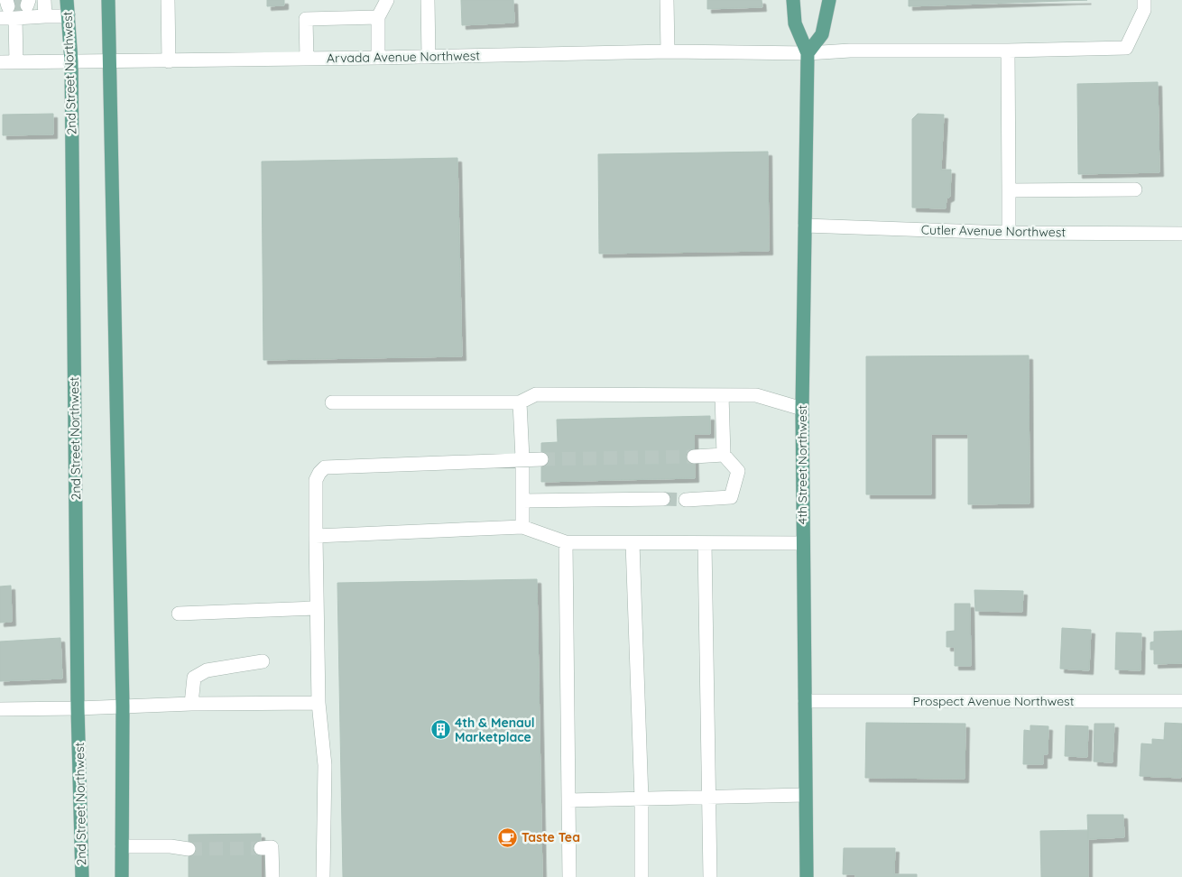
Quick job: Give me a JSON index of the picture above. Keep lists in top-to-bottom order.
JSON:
{
  "streets": {
    "main road": ["2nd Street Northwest", "4th Street Northwest"],
    "street": ["Arvada Avenue Northwest", "Cutler Avenue Northwest", "Prospect Avenue Northwest"]
  },
  "crossings": [
    ["Arvada Avenue Northwest", "2nd Street Northwest"],
    ["Arvada Avenue Northwest", "4th Street Northwest"],
    ["Cutler Avenue Northwest", "4th Street Northwest"],
    ["4th Street Northwest", "Prospect Avenue Northwest"]
  ],
  "places": {
    "building": ["4th & Menaul Marketplace"],
    "cafe": ["Taste Tea"]
  }
}
